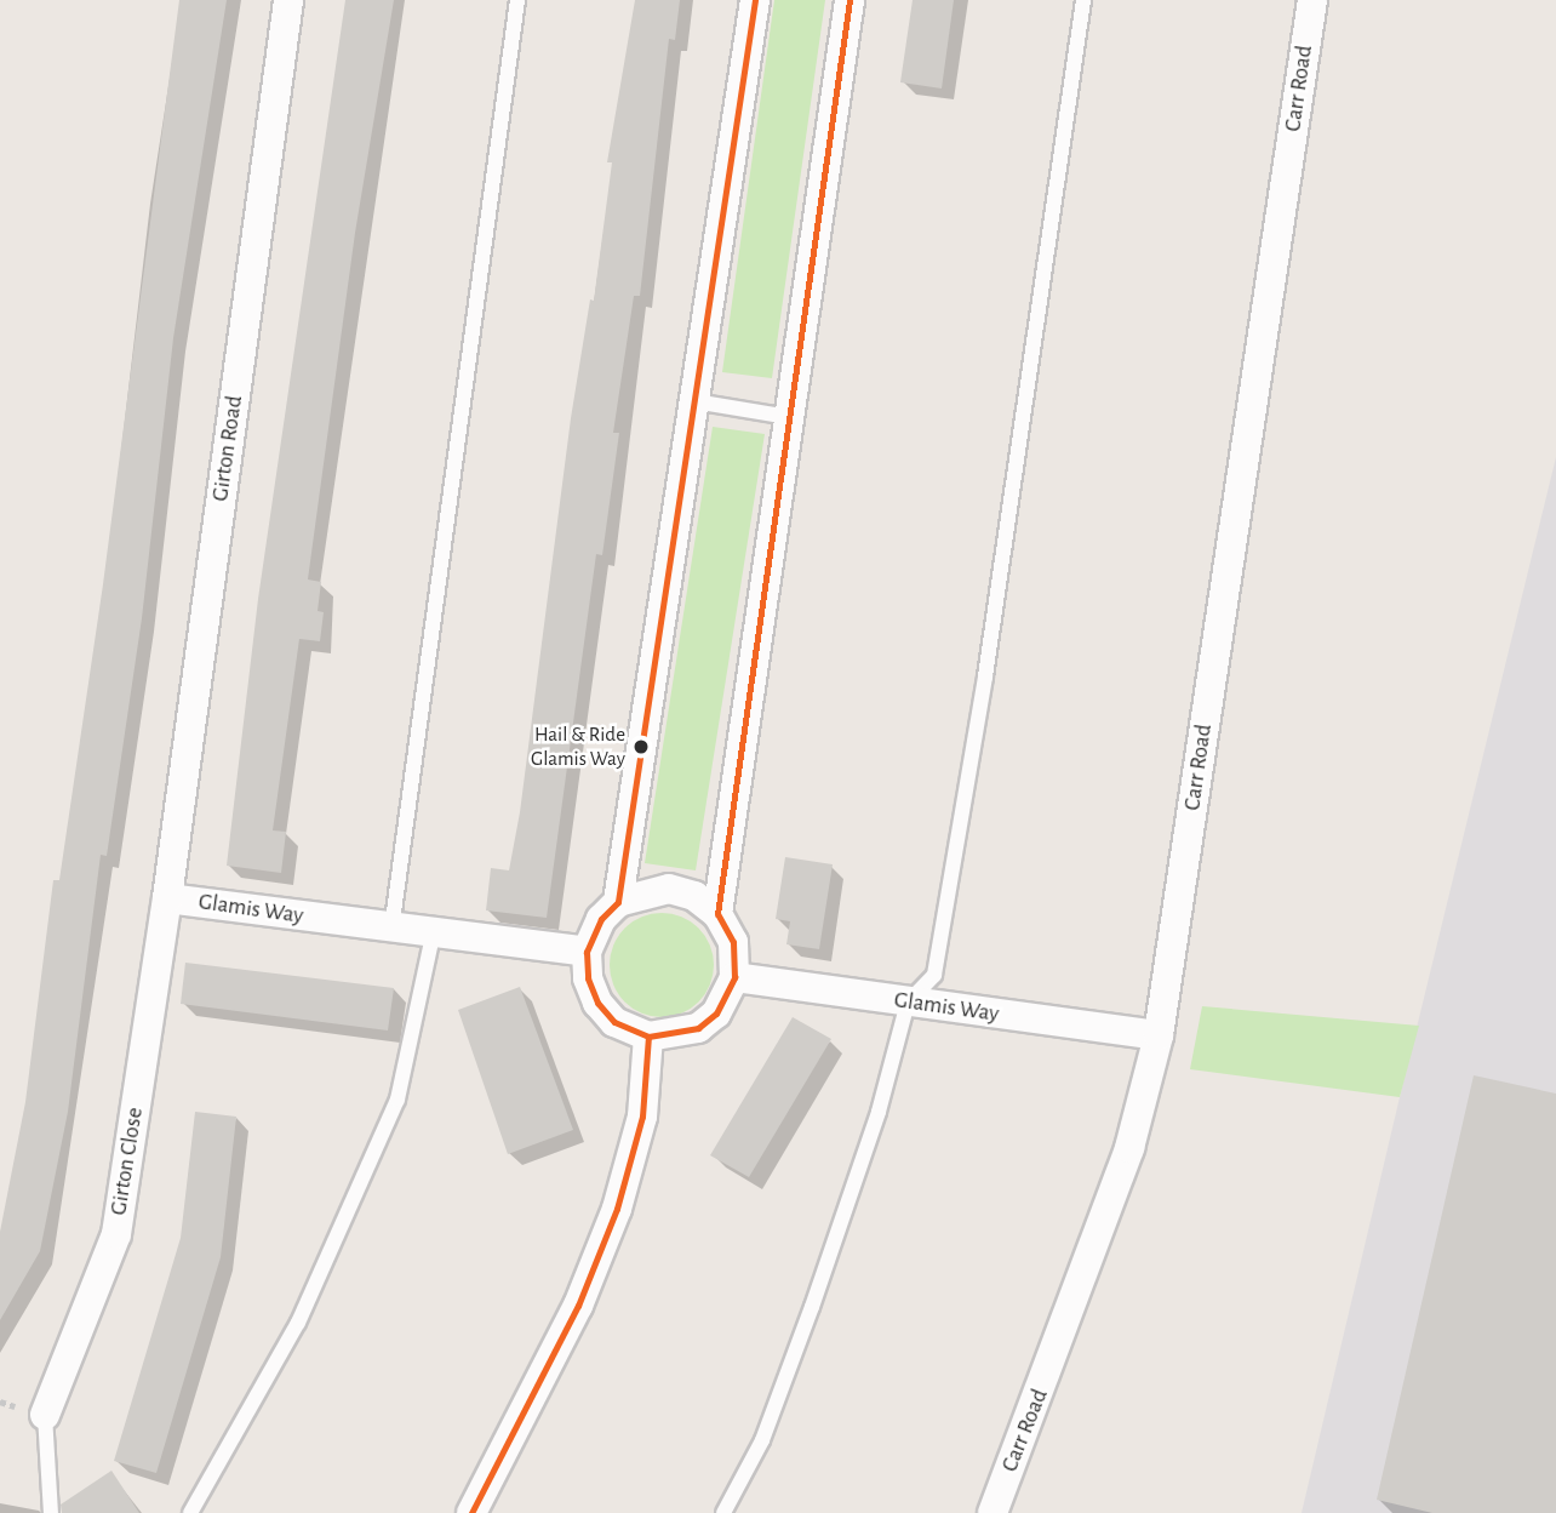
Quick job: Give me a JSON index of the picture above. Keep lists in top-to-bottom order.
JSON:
{
  "streets": {
    "street": [
      "Carr Road",
      "Girton Road",
      "Glamis Way",
      "Girton Close"
    ]
  },
  "crossings": [
    ["Carr Road", "Glamis Way"],
    ["Girton Road", "Glamis Way"],
    ["Girton Road", "Girton Close"],
    ["Glamis Way", "Girton Close"]
  ],
  "places": ["Hail & Ride Glamis Way"]
}
